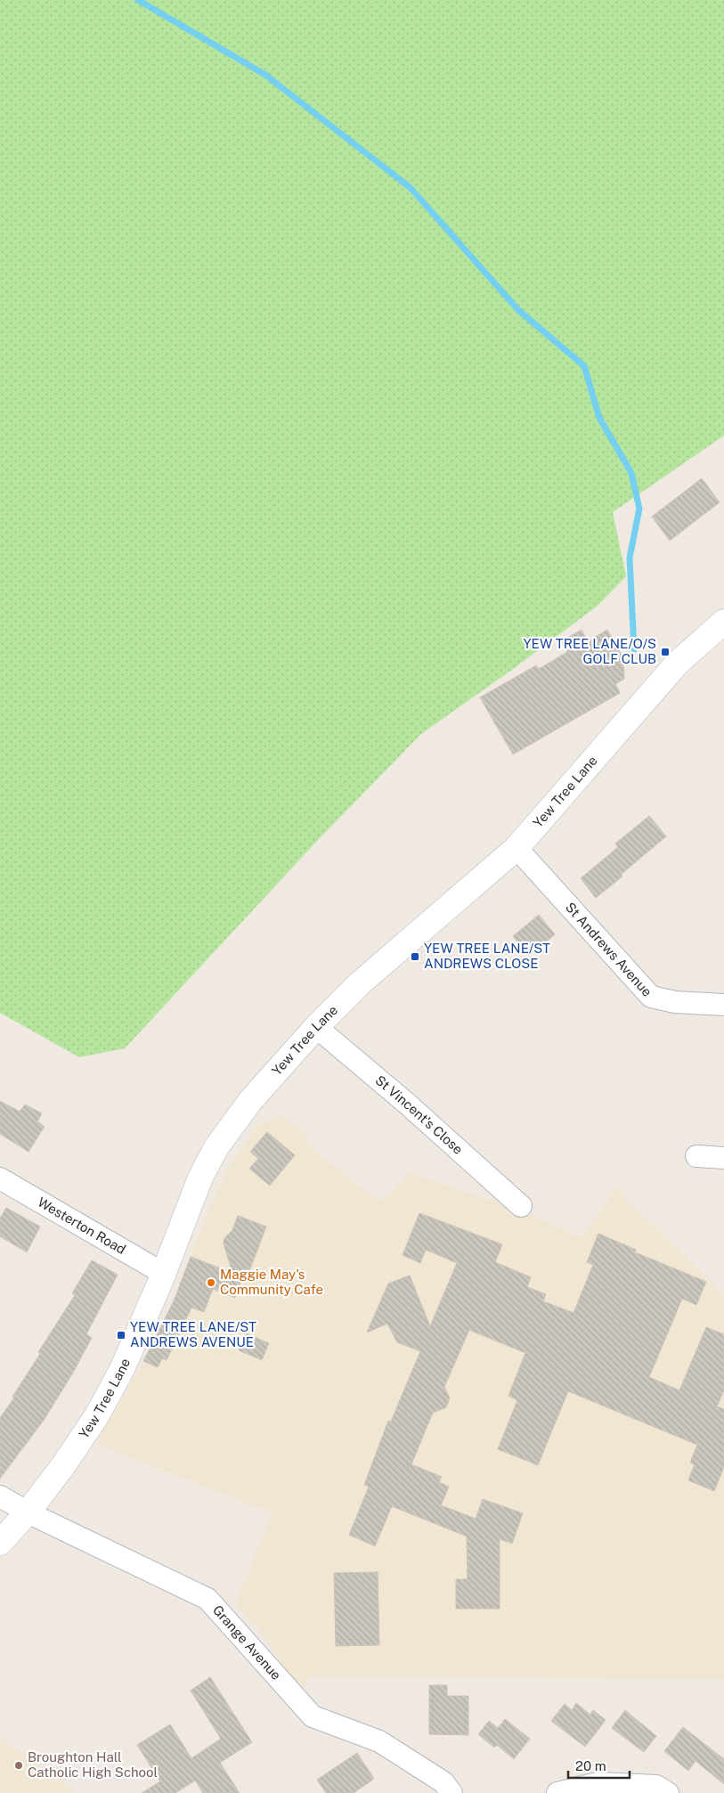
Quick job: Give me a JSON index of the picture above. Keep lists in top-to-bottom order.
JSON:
{
  "streets": {
    "street": [
      "Yew Tree Lane",
      "St Andrews Avenue",
      "St Vincent's Close",
      "Westerton Road",
      "Grange Avenue"
    ]
  },
  "crossings": [
    ["Yew Tree Lane", "St Andrews Avenue"],
    ["Yew Tree Lane", "St Vincent's Close"],
    ["Yew Tree Lane", "Westerton Road"],
    ["Yew Tree Lane", "Grange Avenue"]
  ],
  "places": {
    "transit": ["YEW TREE LANE/O/S GOLF CLUB", "YEW TREE LANE/ST ANDREWS CLOSE", "YEW TREE LANE/ST ANDREWS AVENUE"],
    "other": ["Maggie May's Community Cafe", "Broughton Hall Catholic High School"]
  },
  "scale_bar": "20 m"
}
